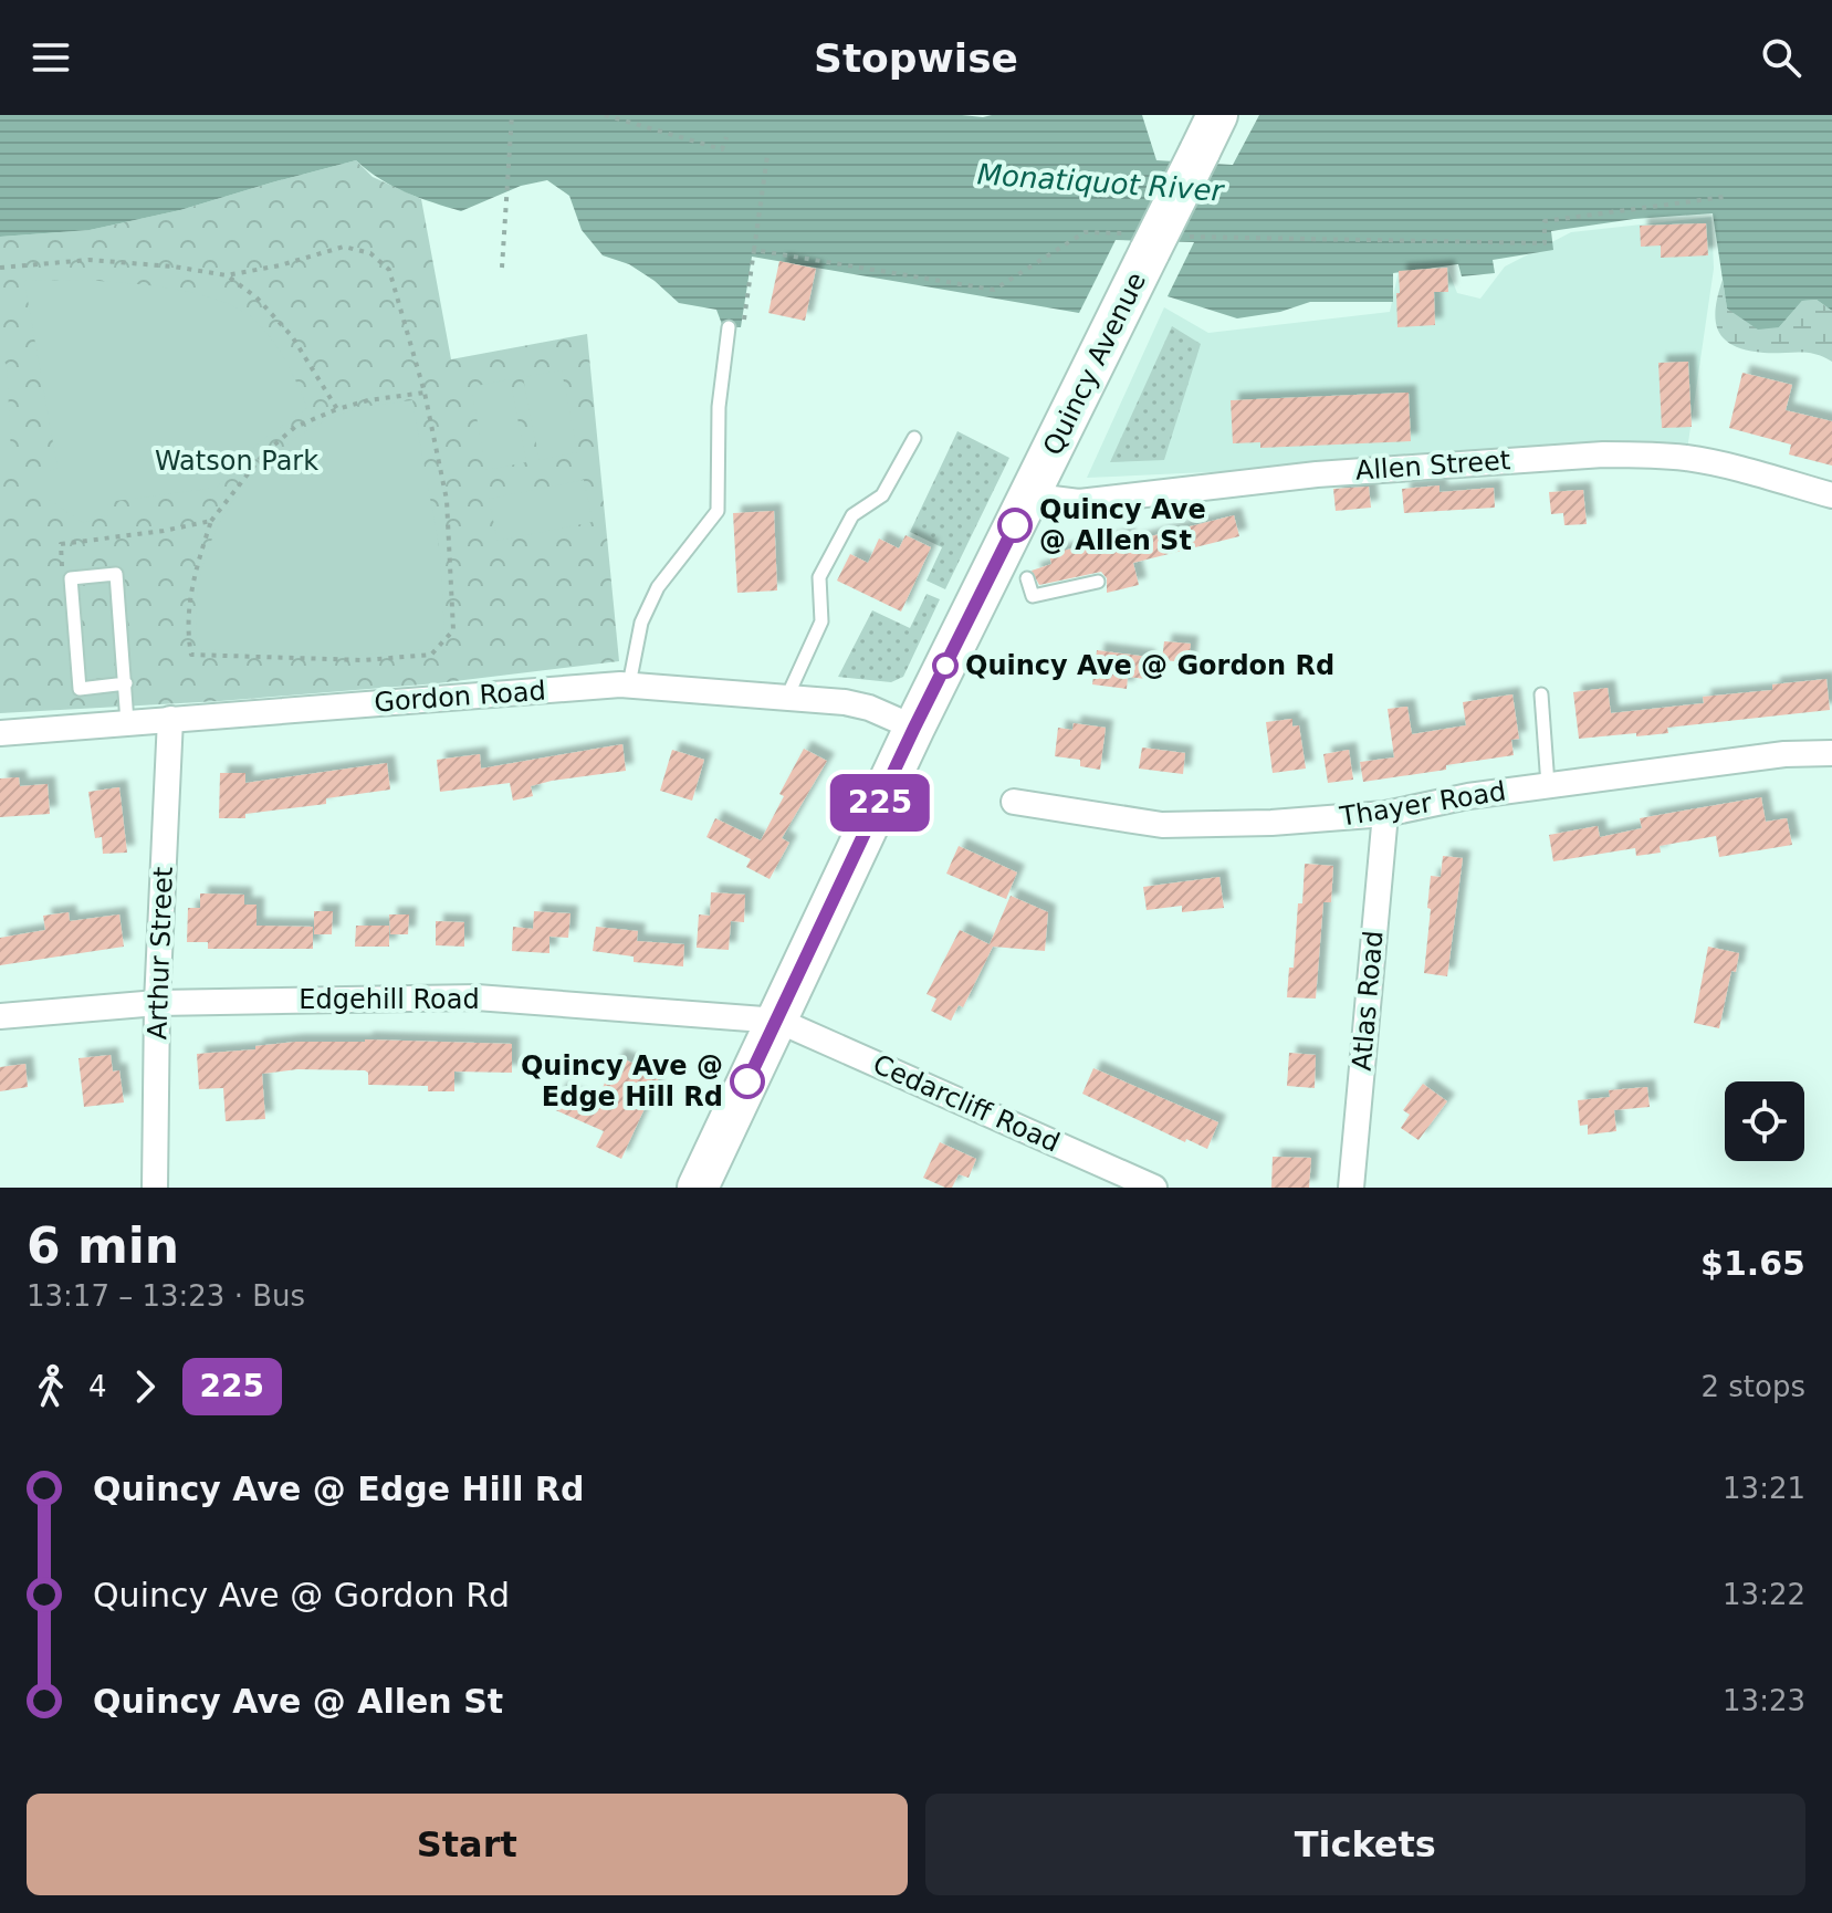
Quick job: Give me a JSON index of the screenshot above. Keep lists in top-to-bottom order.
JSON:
{
  "streets": {
    "main road": ["Quincy Avenue"],
    "street": [
      "Allen Street",
      "Gordon Road",
      "Thayer Road",
      "Arthur Street",
      "Edgehill Road",
      "Atlas Road",
      "Cedarcliff Road"
    ]
  },
  "crossings": [
    ["Quincy Avenue", "Allen Street"],
    ["Quincy Avenue", "Gordon Road"],
    ["Quincy Avenue", "Edgehill Road"],
    ["Quincy Avenue", "Cedarcliff Road"],
    ["Gordon Road", "Arthur Street"],
    ["Thayer Road", "Atlas Road"],
    ["Arthur Street", "Edgehill Road"],
    ["Edgehill Road", "Cedarcliff Road"]
  ],
  "water": ["Monatiquot River"],
  "parks": ["Watson Park"],
  "places": ["Quincy Ave @ Allen St", "Quincy Ave @ Gordon Rd", "Quincy Ave @ Edge Hill Rd"],
  "lines": ["bus line 225"],
  "page": {
    "header": "Stopwise",
    "on_map": "225",
    "heading": ["6 min", "13:17 – 13:23 · Bus", "$1.65"],
    "legs": ["4", "225", "2 stops"],
    "list": [
      {
        "name": "Quincy Ave @ Edge Hill Rd",
        "value": "13:21"
      },
      {
        "name": "Quincy Ave @ Gordon Rd",
        "value": "13:22"
      },
      {
        "name": "Quincy Ave @ Allen St",
        "value": "13:23"
      }
    ],
    "buttons": ["Start", "Tickets"]
  }
}
